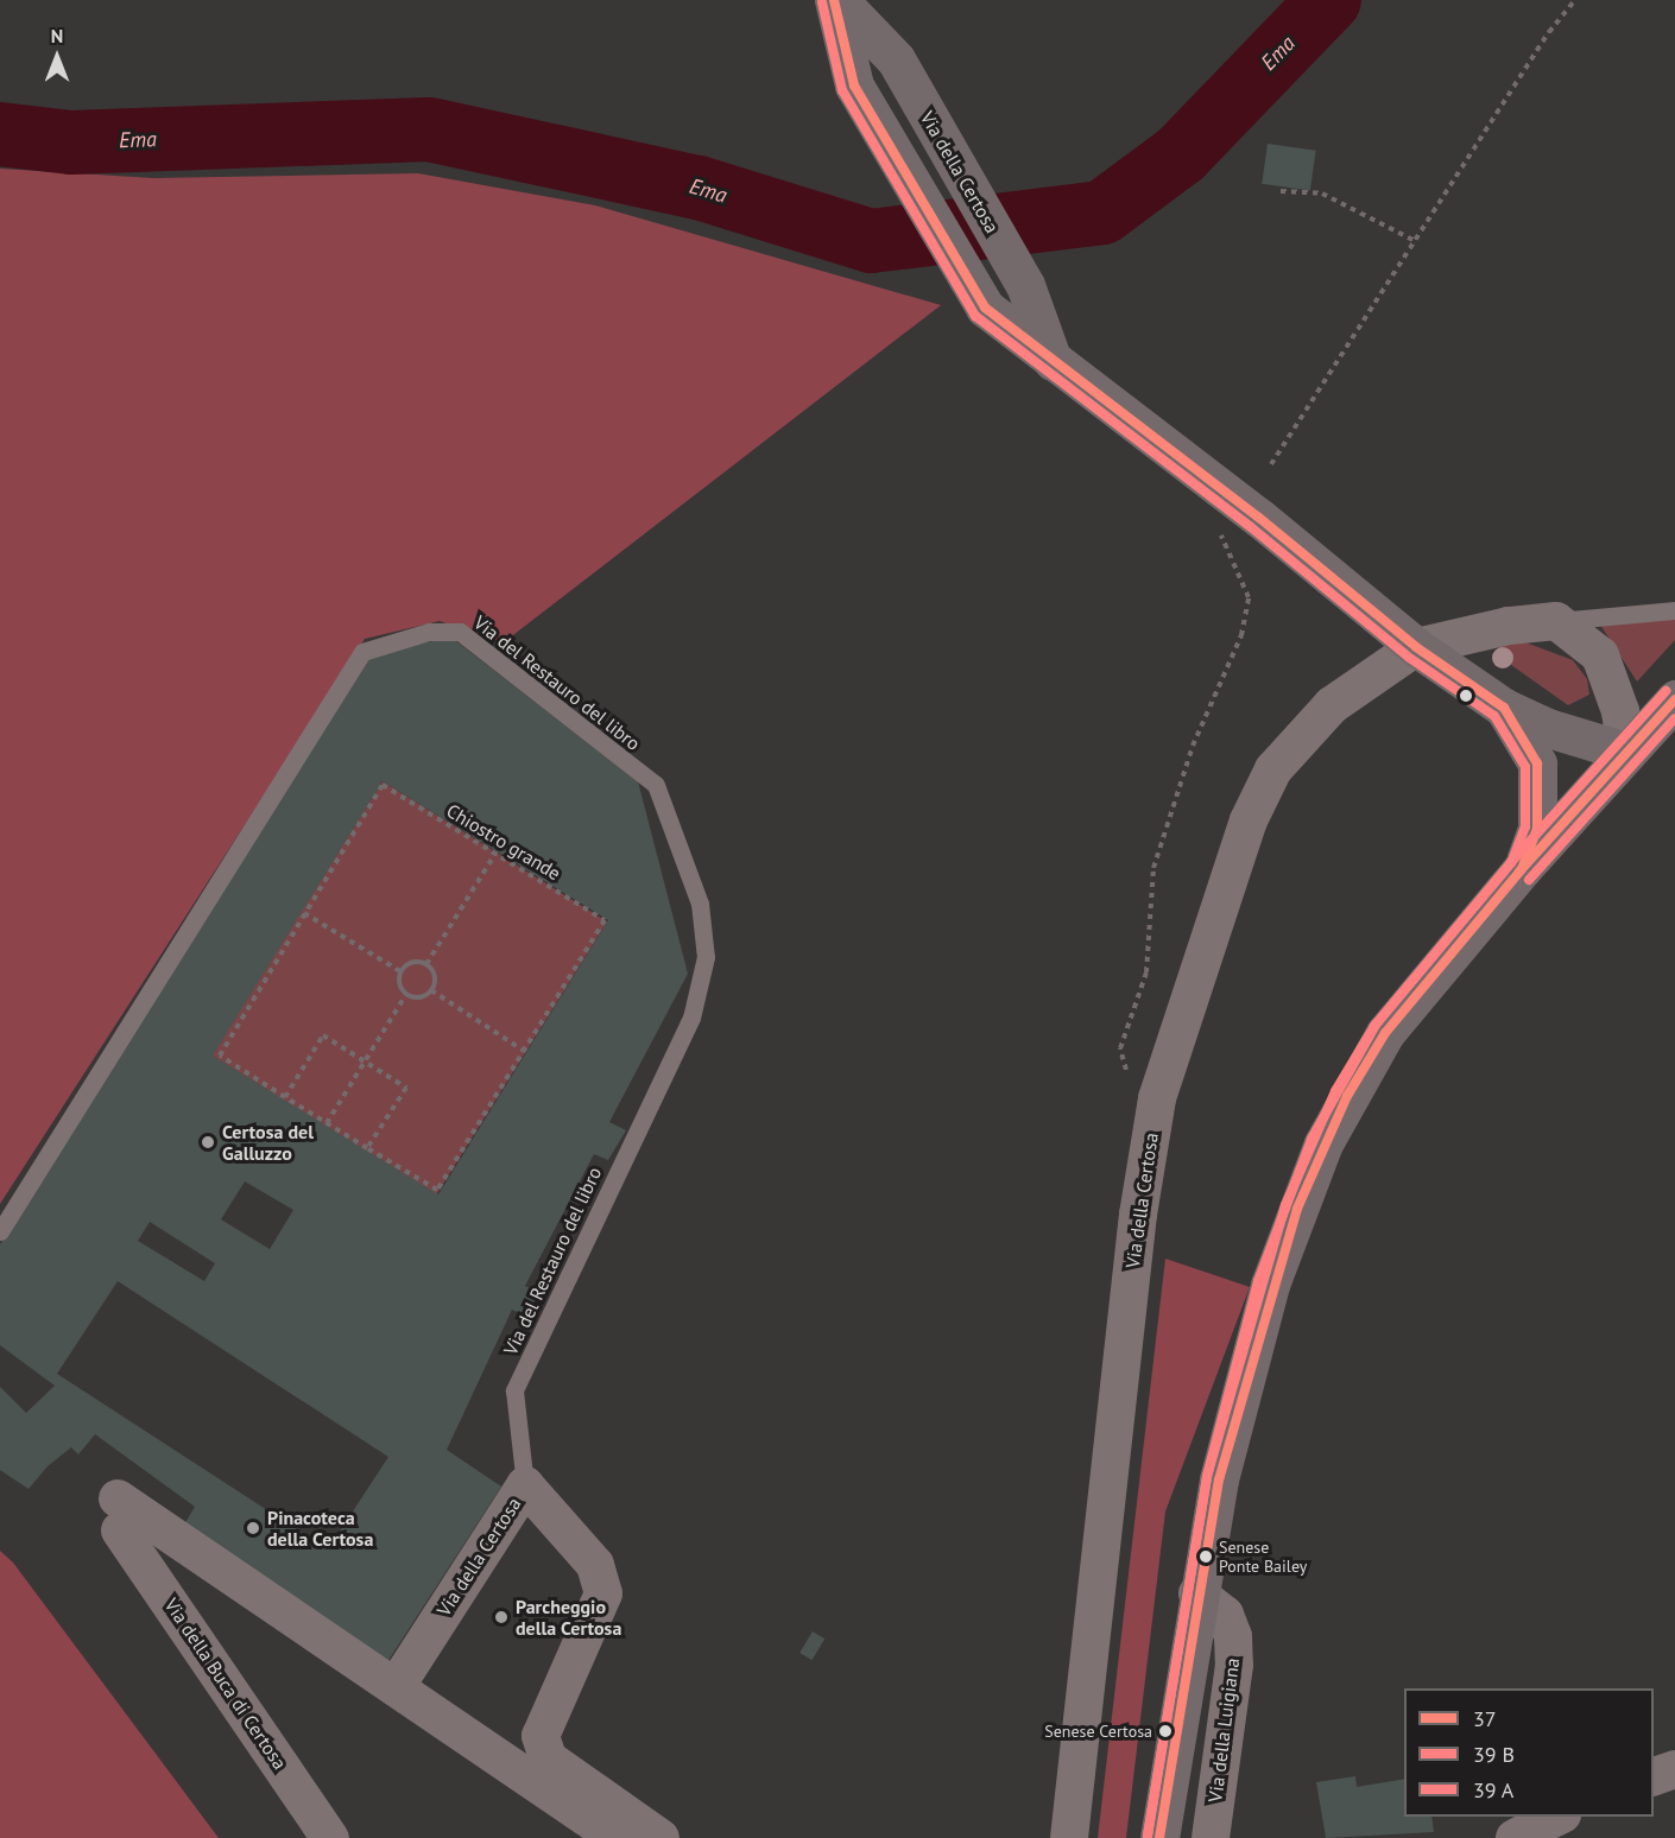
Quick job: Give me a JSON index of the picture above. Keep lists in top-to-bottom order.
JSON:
{
  "streets": {
    "main road": ["Via della Certosa"],
    "street": ["Via della Buca di Certosa", "Via della Luigiana"],
    "lane": ["Via del Restauro del libro"],
    "path": ["Chiostro grande"]
  },
  "crossings": [
    ["Via della Certosa", "Via del Restauro del libro"],
    ["Via della Certosa", "Via della Buca di Certosa"]
  ],
  "water": ["Ema"],
  "places": [
    "Certosa del Galluzzo",
    "Pinacoteca della Certosa",
    "Senese Ponte Bailey",
    "Parcheggio della Certosa",
    "Senese Certosa"
  ],
  "lines": ["transit line 37"],
  "legend": ["37", "39 B", "39 A"],
  "north": "top"
}
